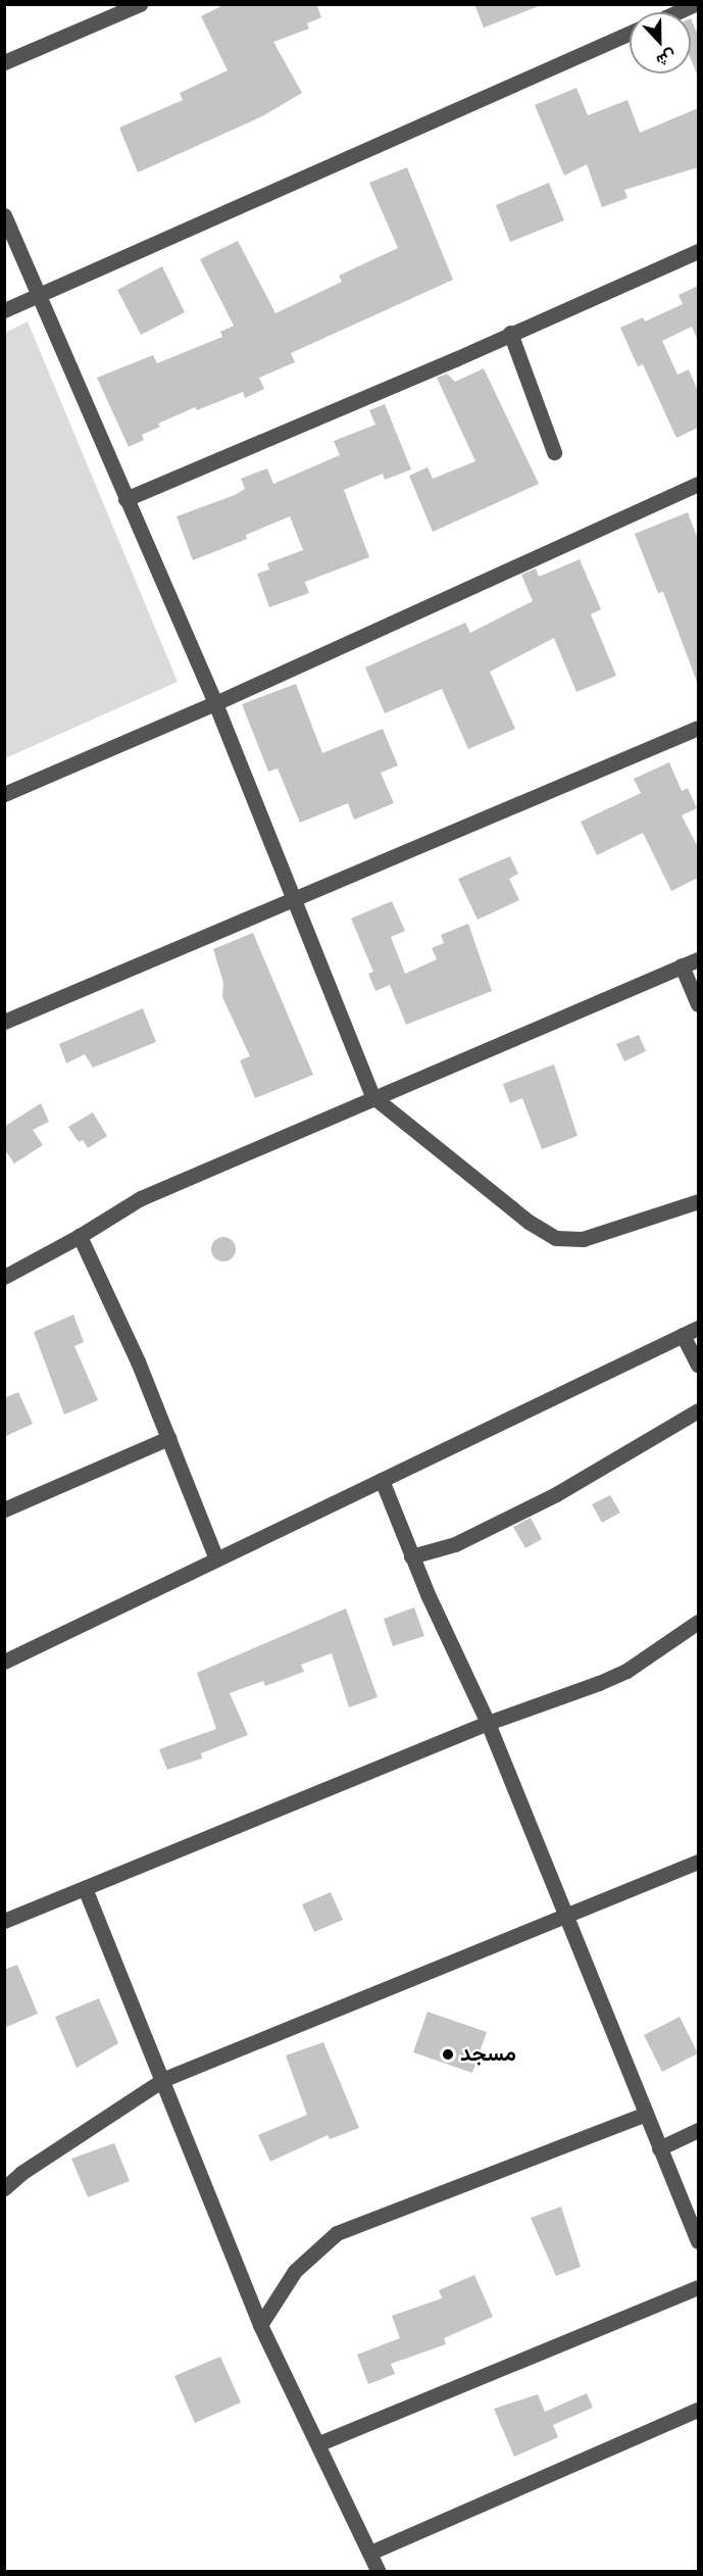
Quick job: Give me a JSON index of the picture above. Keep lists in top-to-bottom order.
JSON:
{
  "places": ["مسجد"],
  "north": "bottom"
}
